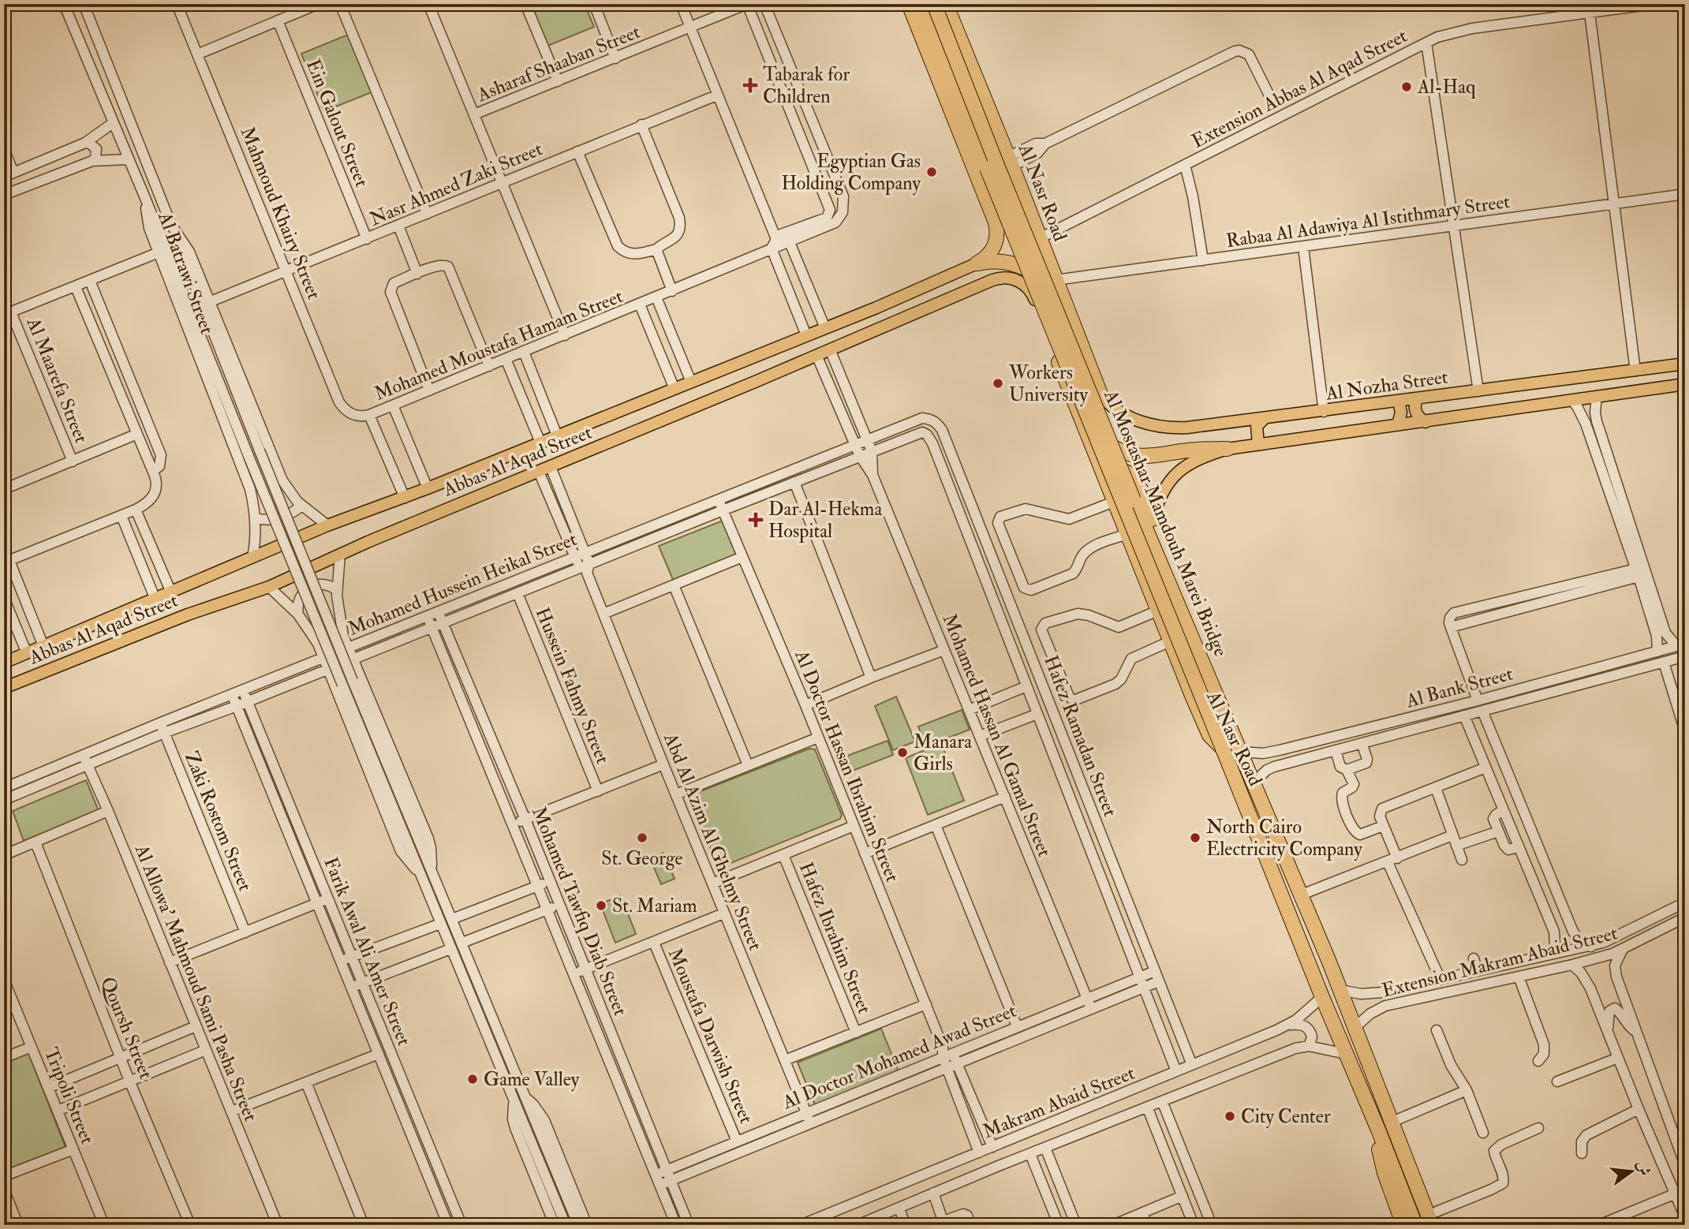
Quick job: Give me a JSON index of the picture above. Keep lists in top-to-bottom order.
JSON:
{
  "streets": {
    "highway": ["Al Nasr Road", "Al Mostashar Mamdouh Marei Bridge"],
    "main road": ["Al Nozha Street", "Abbas Al Aqad Street"],
    "street": [
      "Asharaf Shaaban Street",
      "Extension Abbas Al Aqad Street",
      "Ein Galout Street",
      "Nasr Ahmed Zaki Street",
      "Mahmoud Khairy Street",
      "Rabaa Al Adawiya Al Istithmary Street",
      "Al Batrawi Street",
      "Mohamed Moustafa Hamam Street",
      "Al Maarefa Street",
      "Mohamed Hussein Heikal Street",
      "Hussein Fahmy Street",
      "Al Bank Street",
      "Mohamed Hassan Al Gamal Street",
      "Hafez Ramadan Street",
      "Al Doctor Hassan Ibrahim Street",
      "Zaki Rostom Street",
      "Abd Al Azim Al Ghelmy Street",
      "Mohamed Tawfiq Diab Street",
      "Hafez Ibrahim Street",
      "Farik Awal Ali Amer Street",
      "Extension Makram Abaid Street",
      "Al Allowa' Mahmoud Sami Pasha Street",
      "Qoursh Street",
      "Moustafa Darwish Street",
      "Al Doctor Mohamed Awad Street",
      "Tripoli Street",
      "Makram Abaid Street"
    ]
  },
  "crossings": [
    ["Extension Abbas Al Aqad Street", "Al Nasr Road"],
    ["Ein Galout Street", "Nasr Ahmed Zaki Street"],
    ["Nasr Ahmed Zaki Street", "Mahmoud Khairy Street"],
    ["Nasr Ahmed Zaki Street", "Al Batrawi Street"],
    ["Al Nasr Road", "Rabaa Al Adawiya Al Istithmary Street"],
    ["Al Nasr Road", "Al Nozha Street"],
    ["Al Nasr Road", "Abbas Al Aqad Street"],
    ["Al Nasr Road", "Al Mostashar Mamdouh Marei Bridge"],
    ["Al Nasr Road", "Al Bank Street"],
    ["Al Nasr Road", "Extension Makram Abaid Street"],
    ["Al Nasr Road", "Makram Abaid Street"],
    ["Mahmoud Khairy Street", "Mohamed Moustafa Hamam Street"],
    ["Al Batrawi Street", "Abbas Al Aqad Street"],
    ["Mohamed Moustafa Hamam Street", "Abbas Al Aqad Street"],
    ["Abbas Al Aqad Street", "Mohamed Hassan Al Gamal Street"],
    ["Abbas Al Aqad Street", "Abd Al Azim Al Ghelmy Street"],
    ["Al Mostashar Mamdouh Marei Bridge", "Al Bank Street"],
    ["Mohamed Hussein Heikal Street", "Hussein Fahmy Street"],
    ["Mohamed Hussein Heikal Street", "Mohamed Hassan Al Gamal Street"],
    ["Mohamed Hussein Heikal Street", "Hafez Ramadan Street"],
    ["Mohamed Hussein Heikal Street", "Al Doctor Hassan Ibrahim Street"],
    ["Mohamed Hussein Heikal Street", "Zaki Rostom Street"],
    ["Mohamed Hussein Heikal Street", "Abd Al Azim Al Ghelmy Street"],
    ["Mohamed Hussein Heikal Street", "Mohamed Tawfiq Diab Street"],
    ["Mohamed Hussein Heikal Street", "Farik Awal Ali Amer Street"],
    ["Mohamed Hussein Heikal Street", "Al Allowa' Mahmoud Sami Pasha Street"],
    ["Hussein Fahmy Street", "Abd Al Azim Al Ghelmy Street"],
    ["Hussein Fahmy Street", "Mohamed Tawfiq Diab Street"],
    ["Mohamed Hassan Al Gamal Street", "Al Doctor Mohamed Awad Street"],
    ["Hafez Ramadan Street", "Al Doctor Mohamed Awad Street"],
    ["Hafez Ramadan Street", "Makram Abaid Street"],
    ["Al Doctor Hassan Ibrahim Street", "Al Doctor Mohamed Awad Street"],
    ["Al Doctor Hassan Ibrahim Street", "Makram Abaid Street"],
    ["Abd Al Azim Al Ghelmy Street", "Al Doctor Mohamed Awad Street"],
    ["Mohamed Tawfiq Diab Street", "Al Doctor Mohamed Awad Street"],
    ["Moustafa Darwish Street", "Al Doctor Mohamed Awad Street"]
  ],
  "places": {
    "health": ["Tabarak for Children", "Dar Al-Hekma Hospital"],
    "other": [
      "Al-Haq",
      "Egyptian Gas Holding Company",
      "Workers University",
      "Manara Girls",
      "St. George",
      "North Cairo Electricity Company",
      "St. Mariam",
      "Game Valley",
      "City Center"
    ]
  },
  "north": "right"
}
